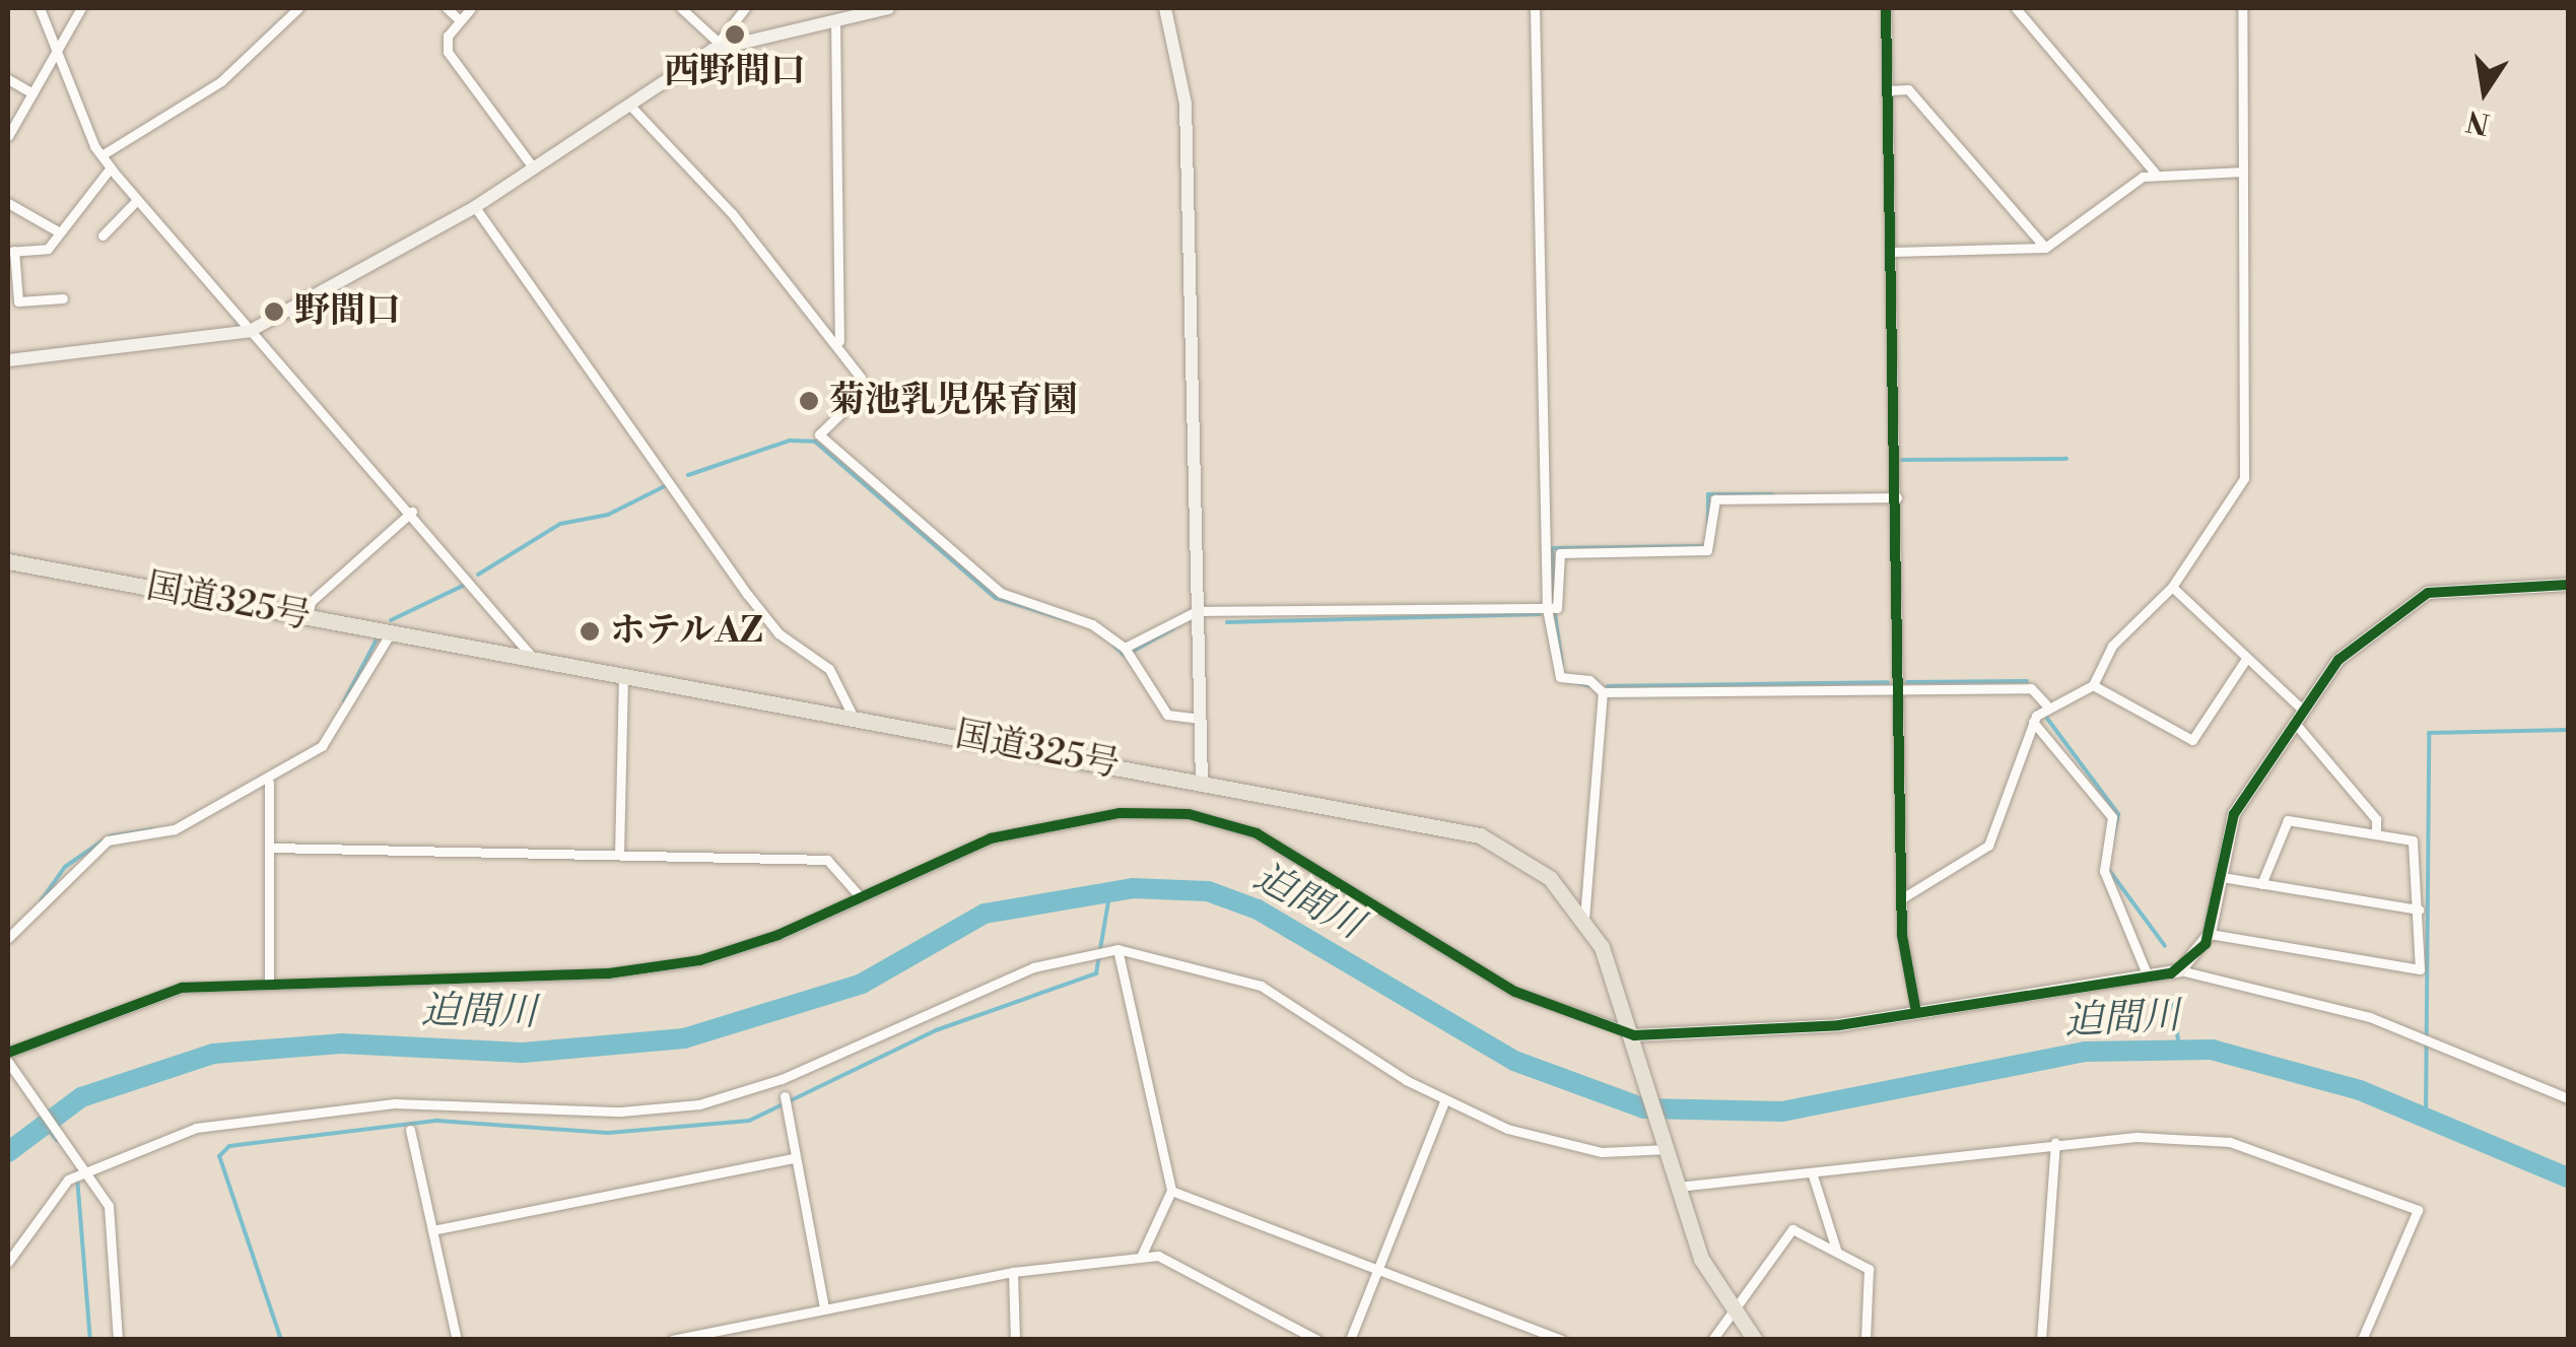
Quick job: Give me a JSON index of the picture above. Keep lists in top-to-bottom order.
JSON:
{
  "streets": {
    "highway": ["国道325号"]
  },
  "water": ["迫間川"],
  "places": [
    "西野間口",
    "野間口",
    "菊池乳児保育園",
    "ホテルAZ"
  ],
  "north": "bottom"
}
